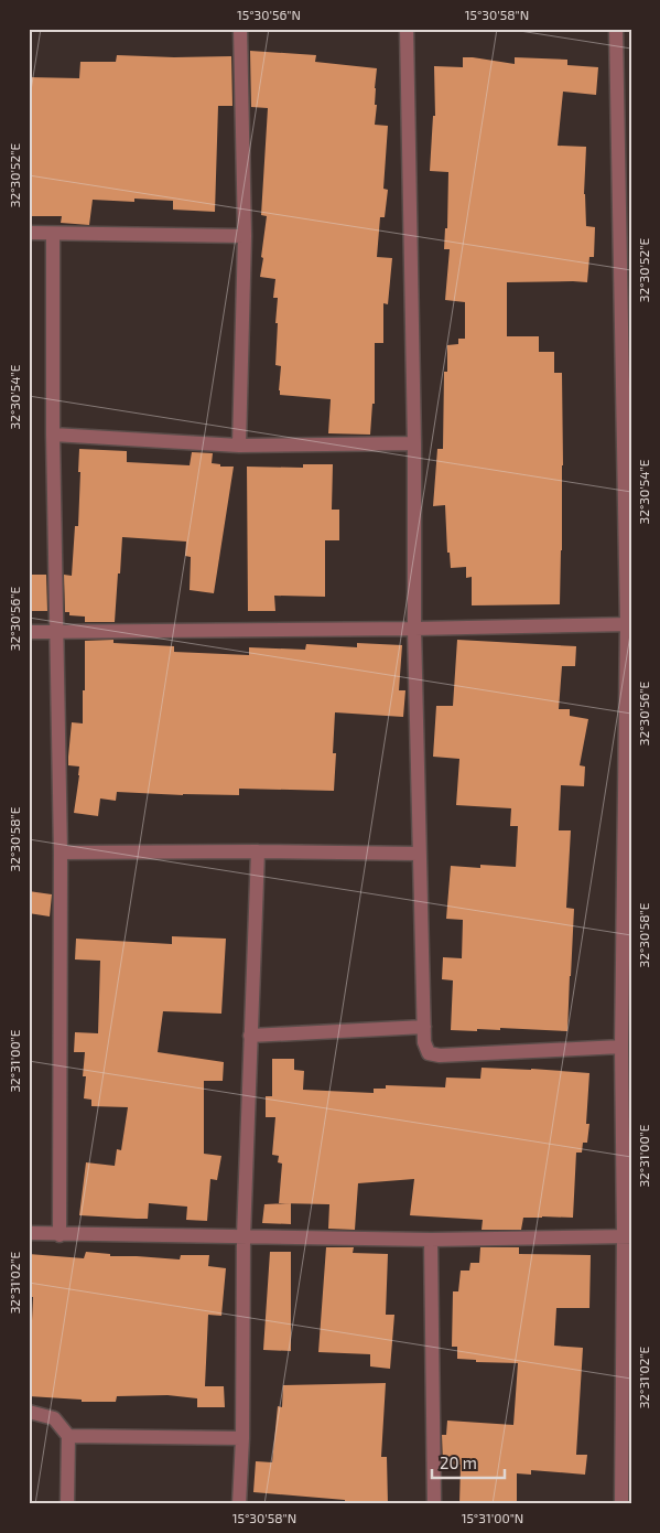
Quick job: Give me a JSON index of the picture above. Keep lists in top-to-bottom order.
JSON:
{
  "scale_bar": "20 m",
  "coordinates": [
    "15°30'56\"N",
    "15°30'58\"N",
    "32°30'52\"E",
    "32°30'54\"E",
    "32°30'56\"E",
    "32°30'58\"E",
    "32°31'00\"E",
    "32°31'02\"E",
    "15°31'00\"N"
  ]
}
